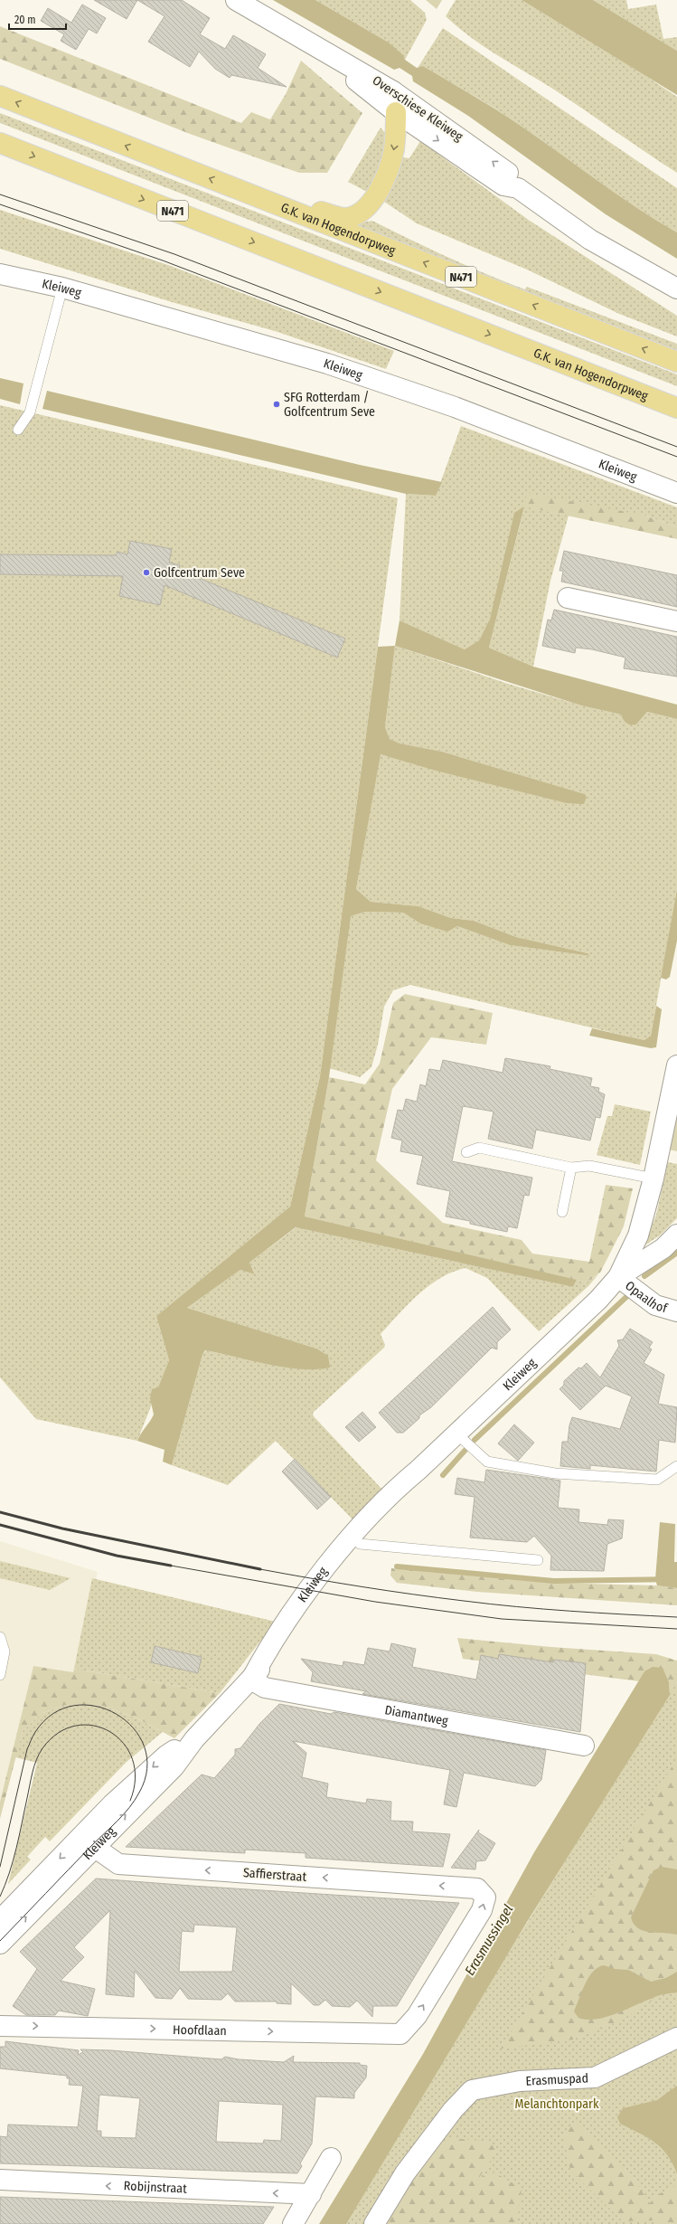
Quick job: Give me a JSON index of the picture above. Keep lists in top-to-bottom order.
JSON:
{
  "streets": {
    "main road": ["N471", "G.K. van Hogendorpweg"],
    "street": [
      "Overschiese Kleiweg",
      "Kleiweg",
      "Opaalhof",
      "Diamantweg",
      "Saffierstraat",
      "Hoofdlaan",
      "Erasmuspad",
      "Robijnstraat"
    ]
  },
  "crossings": [
    ["Kleiweg", "Opaalhof"],
    ["Kleiweg", "Diamantweg"],
    ["Kleiweg", "Saffierstraat"],
    ["Saffierstraat", "Hoofdlaan"]
  ],
  "one_way": ["Hoofdlaan", "Robijnstraat"],
  "water": ["Erasmussingel"],
  "parks": ["Melanchtonpark"],
  "places": ["SFG Rotterdam / Golfcentrum Seve", "Golfcentrum Seve"],
  "scale_bar": "20 m"
}
